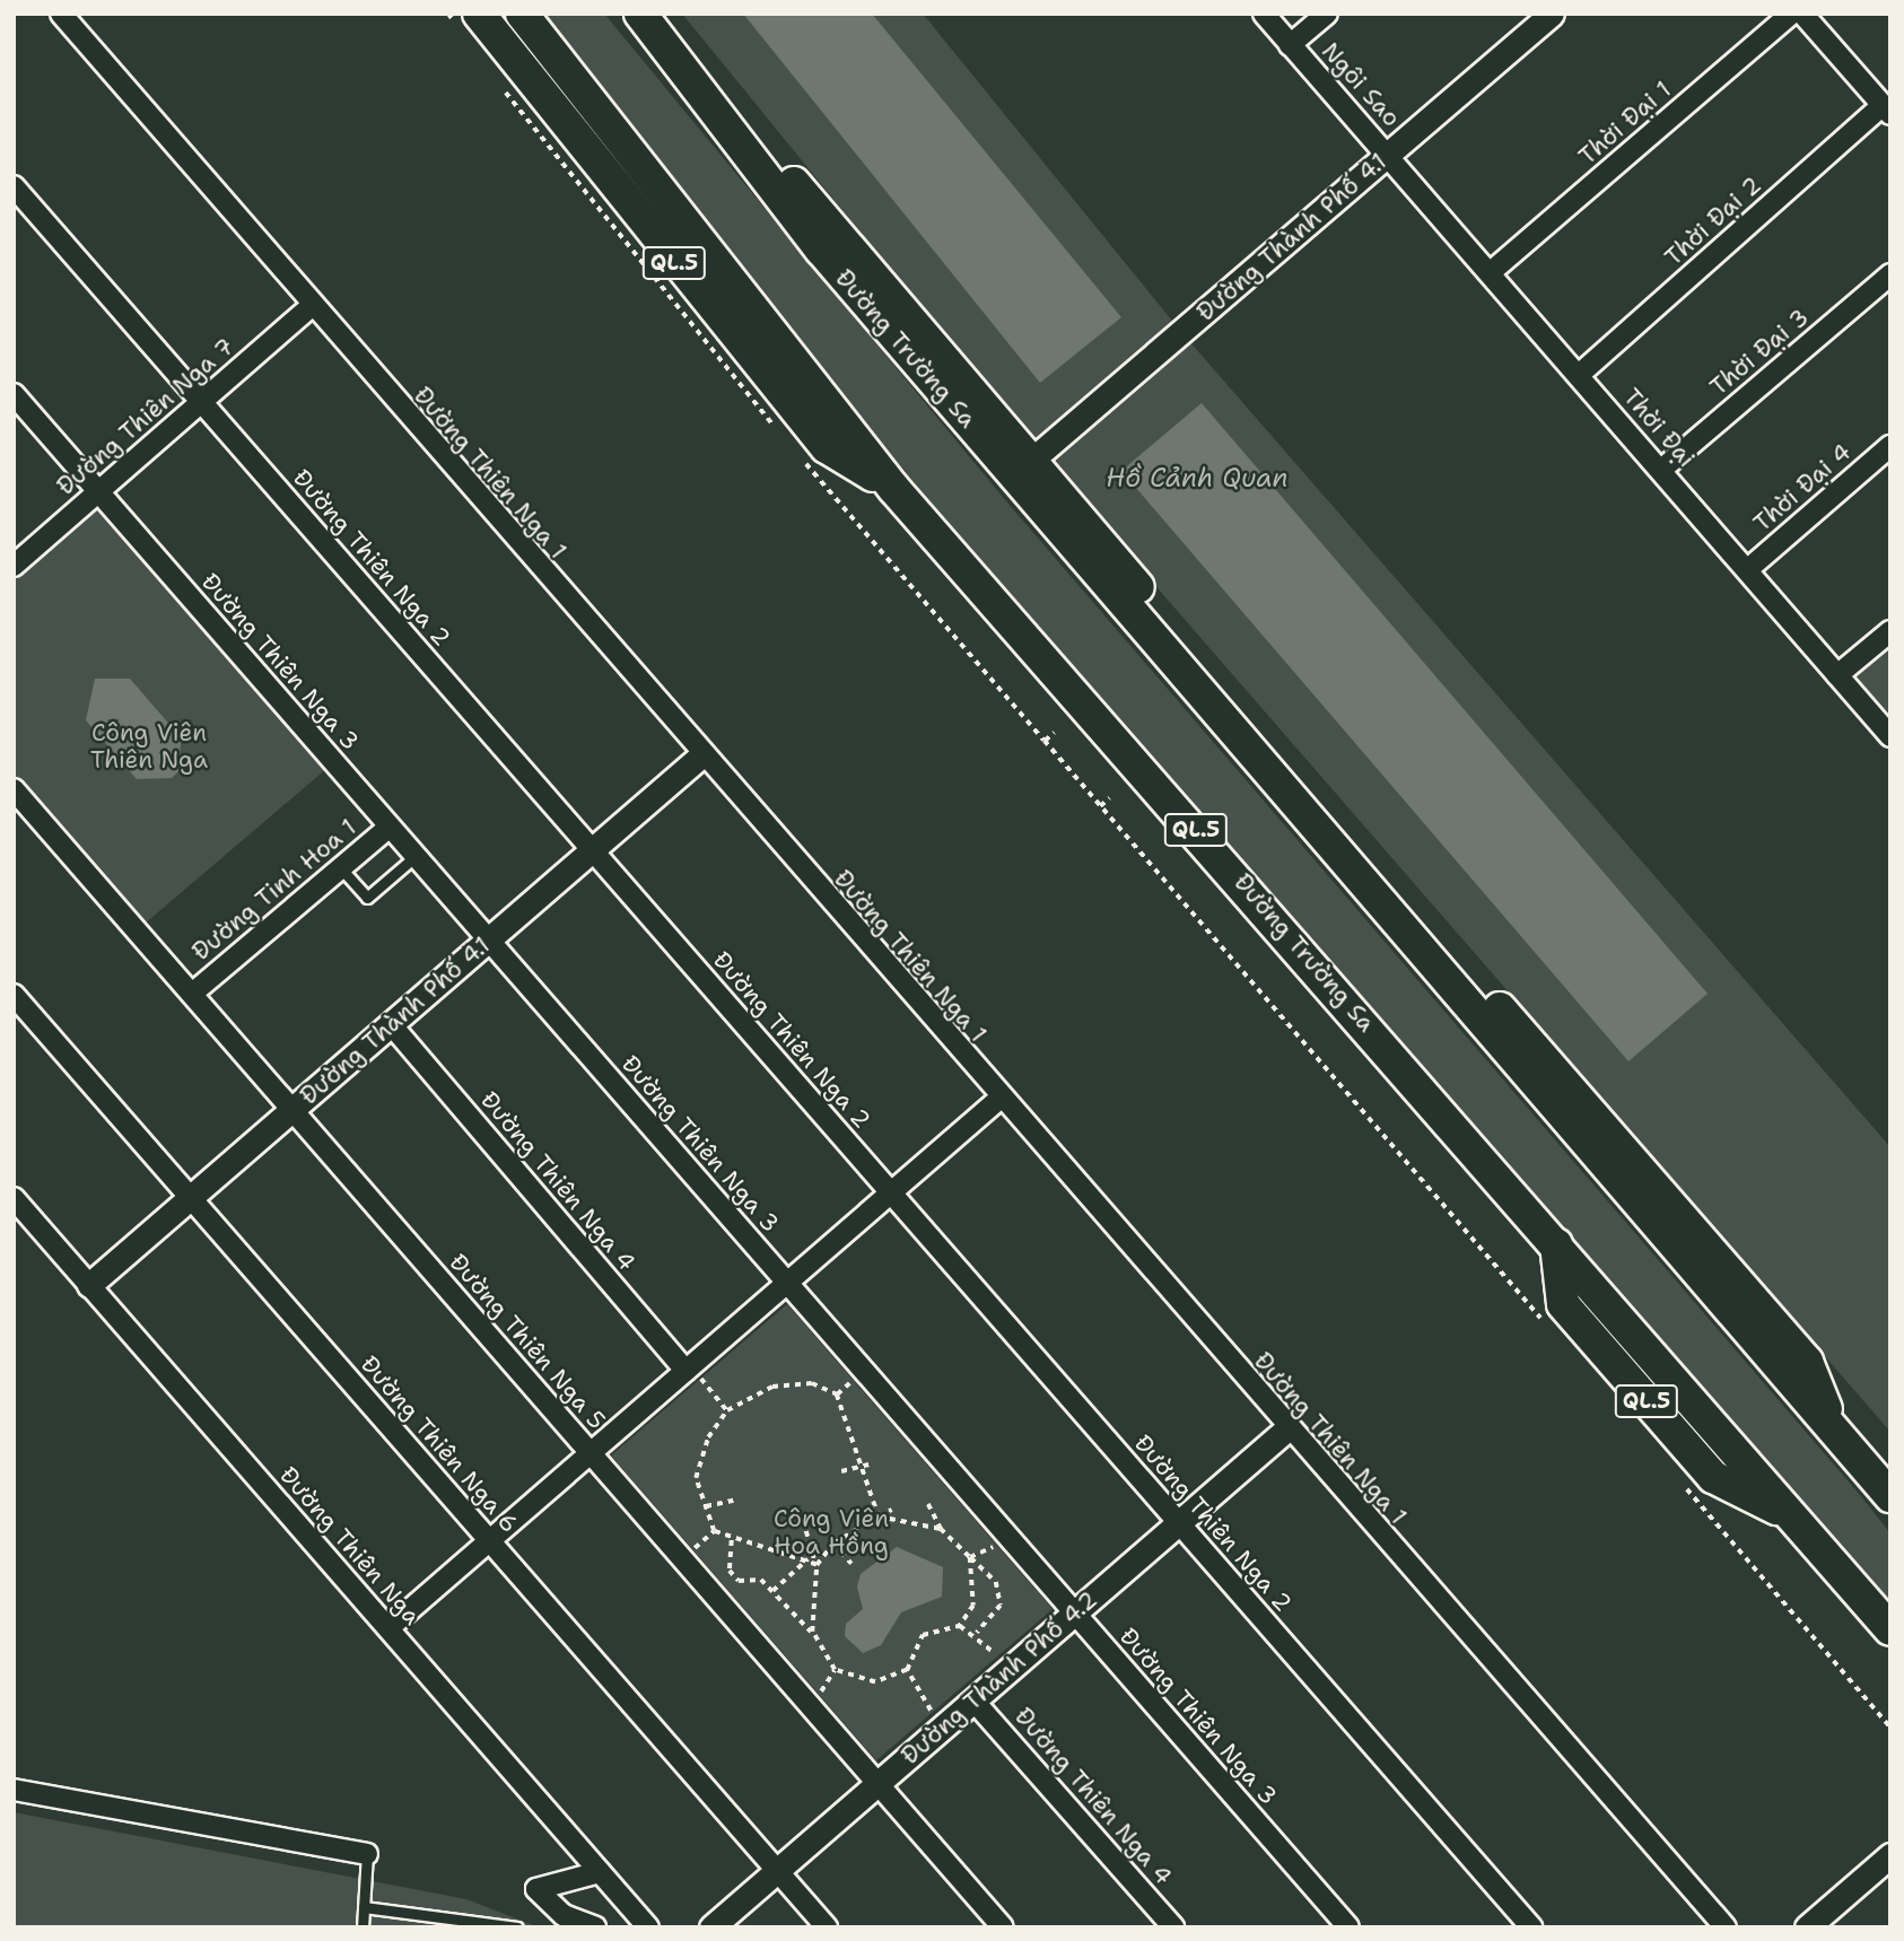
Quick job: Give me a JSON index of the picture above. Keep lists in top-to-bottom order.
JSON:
{
  "streets": {
    "highway": ["QL.5", "Đường Trường Sa"],
    "street": [
      "Ngôi Sao",
      "Thời Đại 1",
      "Thời Đại 2",
      "Đường Thành Phố 4.1",
      "Thời Đại 3",
      "Đường Thiên Nga 7",
      "Thời Đại",
      "Đường Thiên Nga 1",
      "Thời Đại 4",
      "Đường Thiên Nga 2",
      "Đường Thiên Nga 3",
      "Đường Tinh Hoa 1",
      "Đường Thiên Nga 4",
      "Đường Thiên Nga 5",
      "Đường Thiên Nga 6",
      "Đường Thiên Nga",
      "Đường Thành Phố 4.2"
    ]
  },
  "crossings": [
    ["Ngôi Sao", "Đường Thành Phố 4.1"],
    ["Ngôi Sao", "Thời Đại"],
    ["Thời Đại 1", "Thời Đại"],
    ["Thời Đại 2", "Thời Đại"],
    ["Đường Thành Phố 4.1", "Đường Trường Sa"],
    ["Đường Thành Phố 4.1", "Thời Đại"],
    ["Đường Thành Phố 4.1", "Đường Thiên Nga 1"],
    ["Đường Thành Phố 4.1", "Đường Thiên Nga 2"],
    ["Đường Thành Phố 4.1", "Đường Thiên Nga 3"],
    ["Đường Thành Phố 4.1", "Đường Thiên Nga 4"],
    ["Đường Thành Phố 4.1", "Đường Thiên Nga 5"],
    ["Đường Thành Phố 4.1", "Đường Thiên Nga 6"],
    ["Đường Thành Phố 4.1", "Đường Thiên Nga"],
    ["Thời Đại 3", "Thời Đại"],
    ["Đường Thiên Nga 7", "Đường Thiên Nga 1"],
    ["Đường Thiên Nga 7", "Đường Thiên Nga 2"],
    ["Đường Thiên Nga 7", "Đường Thiên Nga 3"],
    ["Thời Đại", "Thời Đại 4"],
    ["Đường Thiên Nga 1", "Đường Thành Phố 4.2"],
    ["Đường Thiên Nga 2", "Đường Thành Phố 4.2"],
    ["Đường Thiên Nga 3", "Đường Tinh Hoa 1"],
    ["Đường Thiên Nga 3", "Đường Thành Phố 4.2"],
    ["Đường Tinh Hoa 1", "Đường Thiên Nga 5"],
    ["Đường Thiên Nga 4", "Đường Thành Phố 4.2"],
    ["Đường Thiên Nga 5", "Đường Thành Phố 4.2"],
    ["Đường Thiên Nga 6", "Đường Thành Phố 4.2"]
  ],
  "water": ["Hồ Cảnh Quan"],
  "parks": ["Công Viên Thiên Nga", "Công Viên Hoa Hồng"]
}
